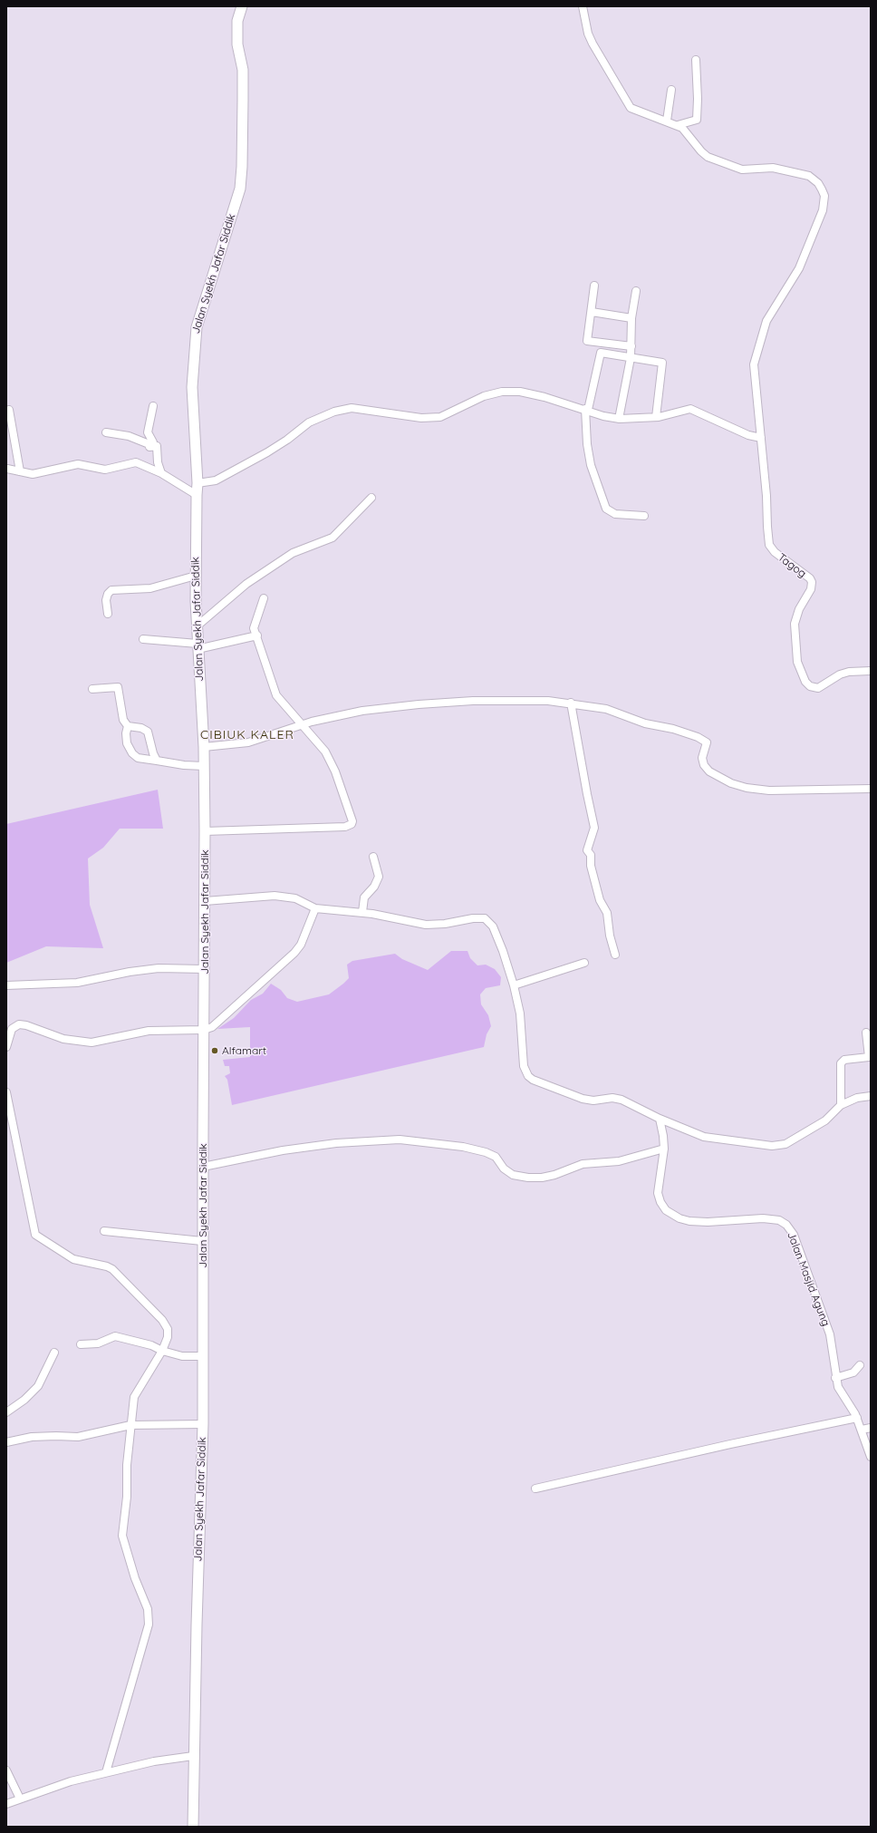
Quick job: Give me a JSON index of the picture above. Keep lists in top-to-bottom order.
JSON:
{
  "streets": {
    "main road": ["Jalan Syekh Jafar Siddik"],
    "street": ["Tagog", "Jalan Masjid Agung"]
  },
  "districts": ["CIBIUK KALER"],
  "places": ["Alfamart"]
}
